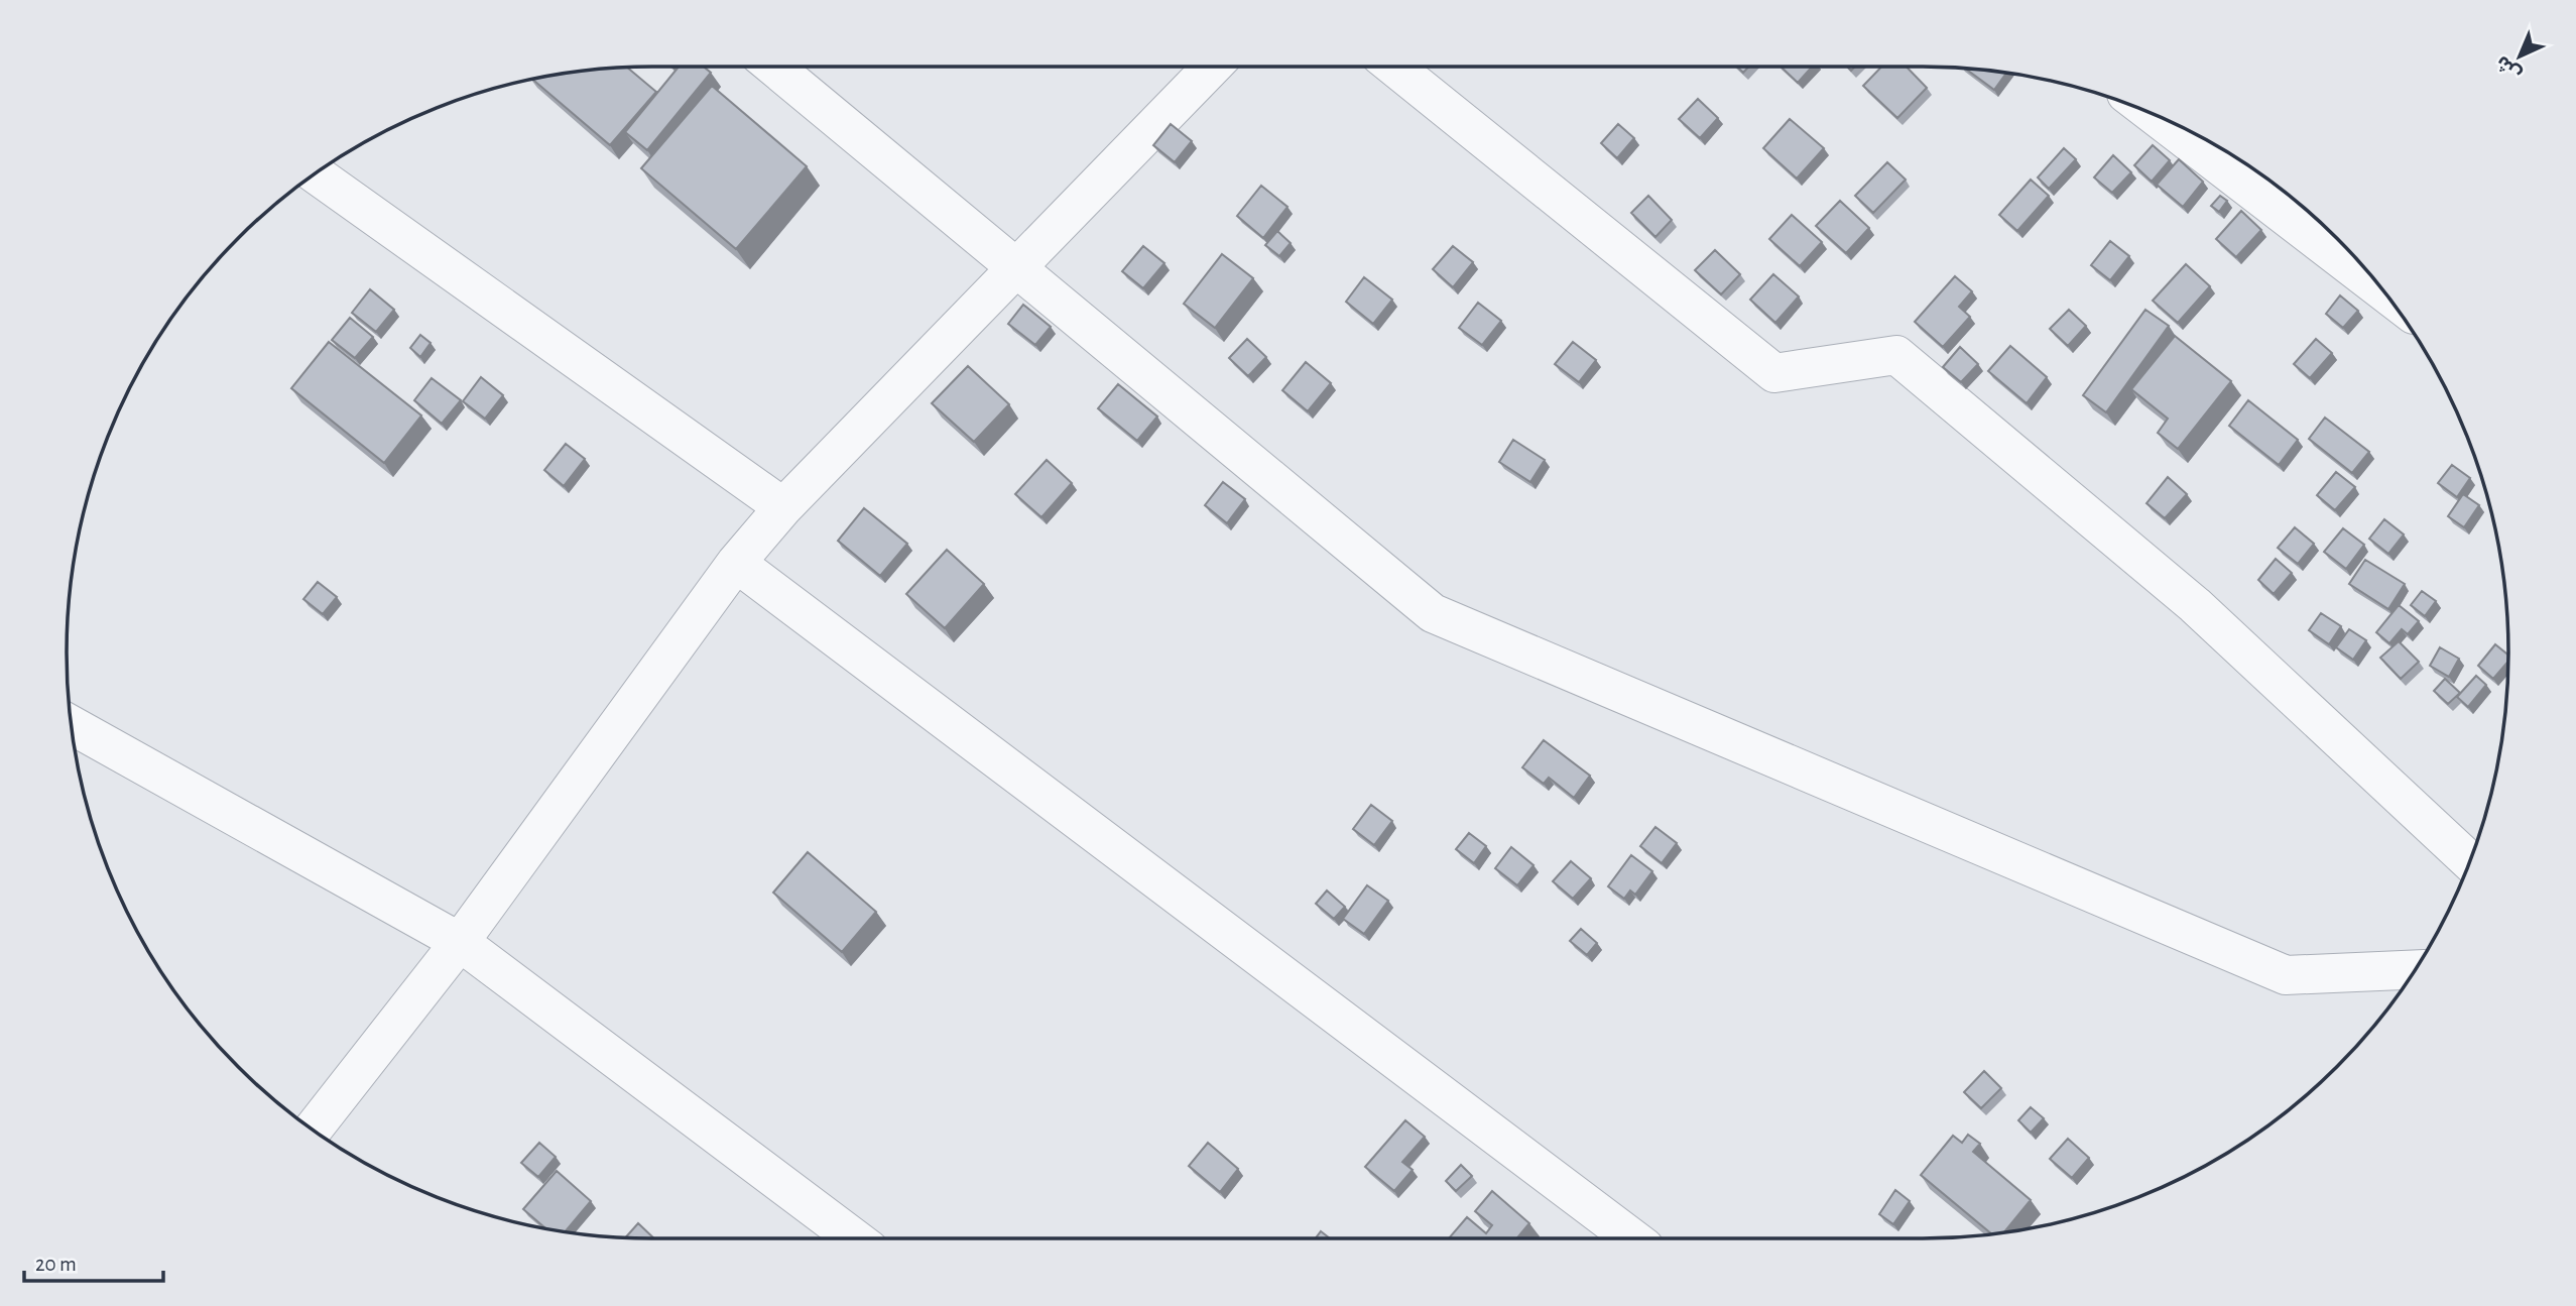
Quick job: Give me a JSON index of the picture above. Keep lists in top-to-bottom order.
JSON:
{
  "scale_bar": "20 m",
  "north": "bottom left"
}
